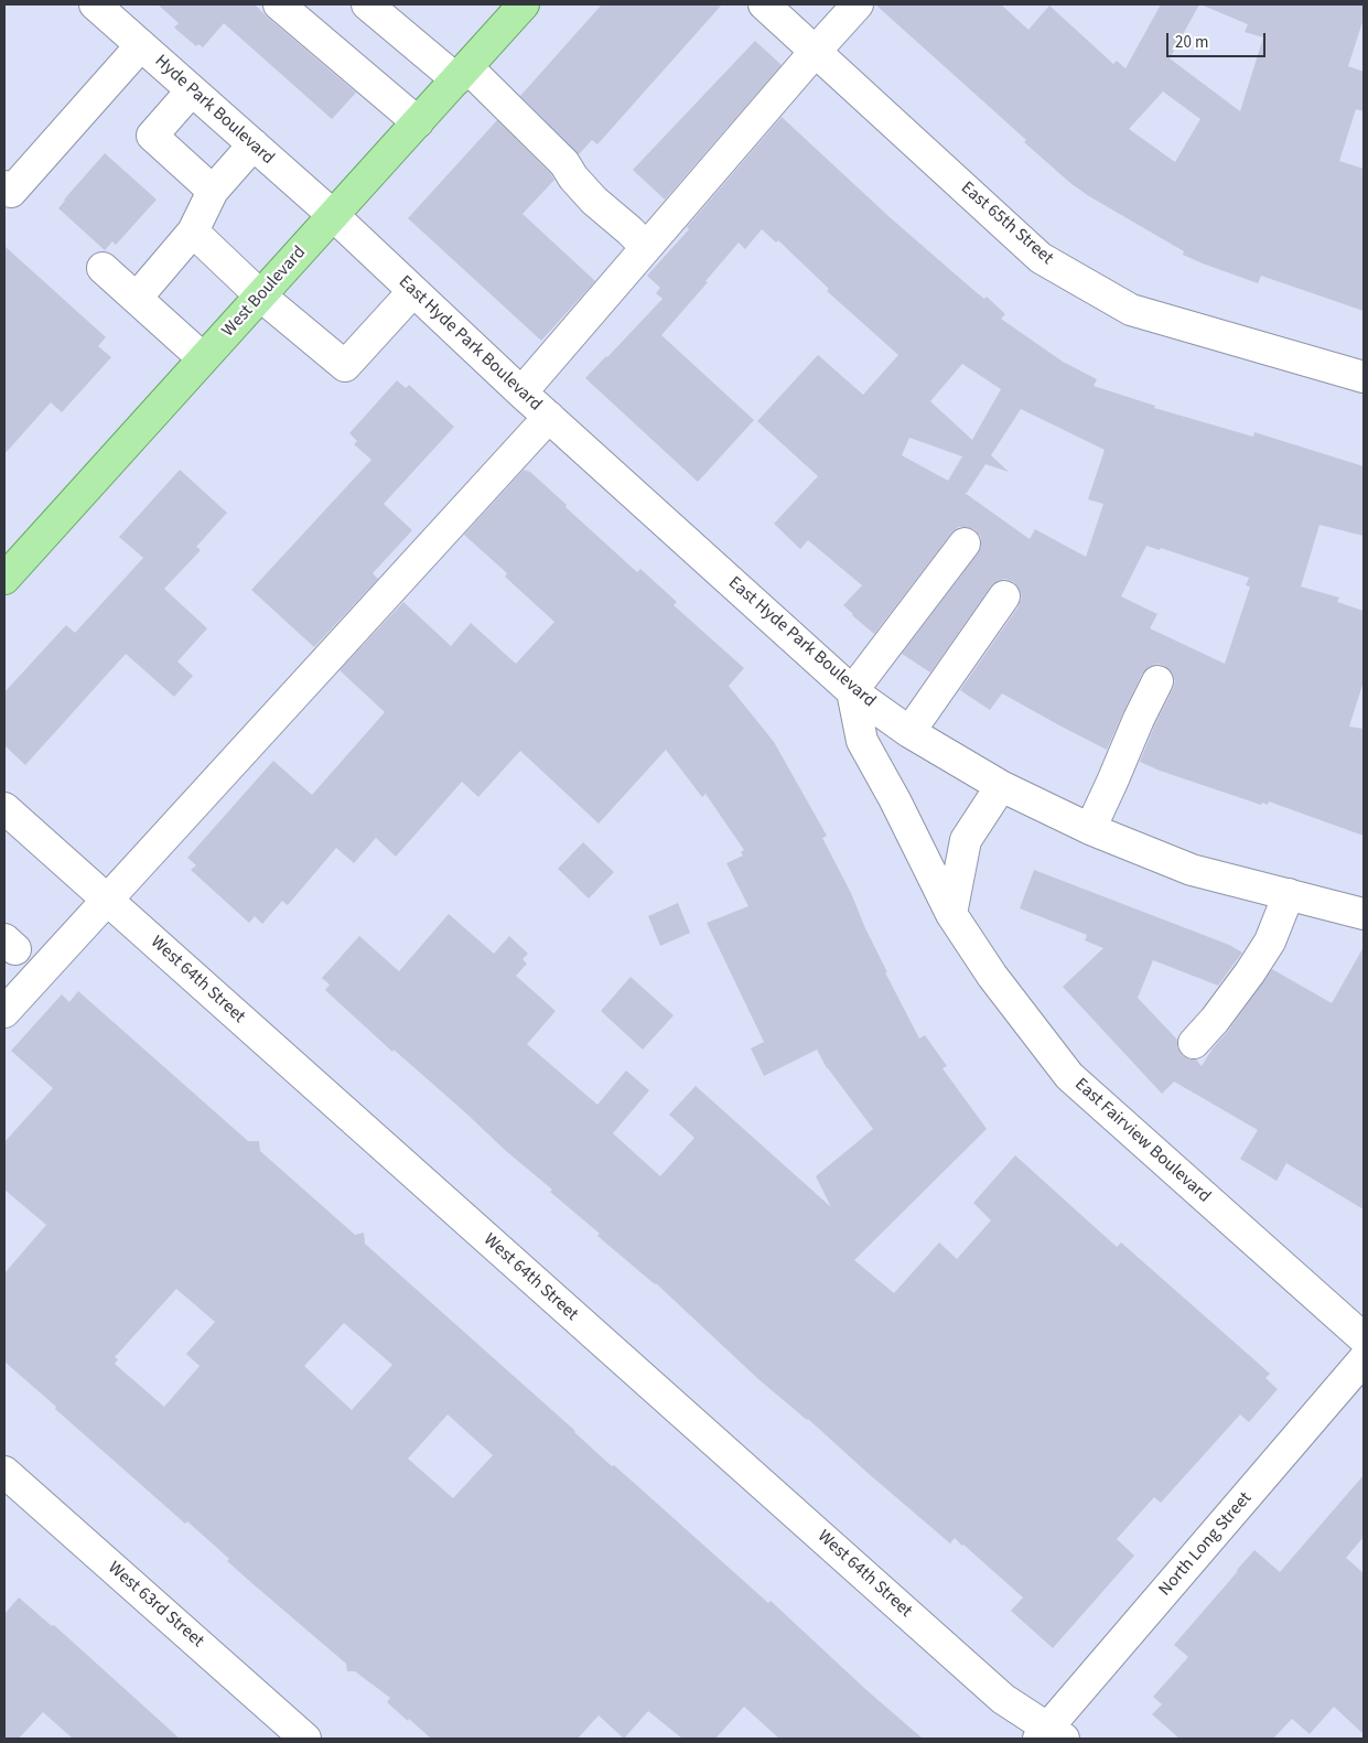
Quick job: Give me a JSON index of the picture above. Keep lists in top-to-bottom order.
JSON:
{
  "streets": {
    "main road": ["West Boulevard"],
    "street": [
      "Hyde Park Boulevard",
      "East 65th Street",
      "East Hyde Park Boulevard",
      "West 64th Street",
      "East Fairview Boulevard",
      "North Long Street",
      "West 63rd Street"
    ]
  },
  "crossings": [
    ["Hyde Park Boulevard", "West Boulevard"],
    ["Hyde Park Boulevard", "East Hyde Park Boulevard"],
    ["West Boulevard", "East Hyde Park Boulevard"],
    ["East Hyde Park Boulevard", "East Fairview Boulevard"],
    ["West 64th Street", "North Long Street"]
  ],
  "scale_bar": "20 m"
}
